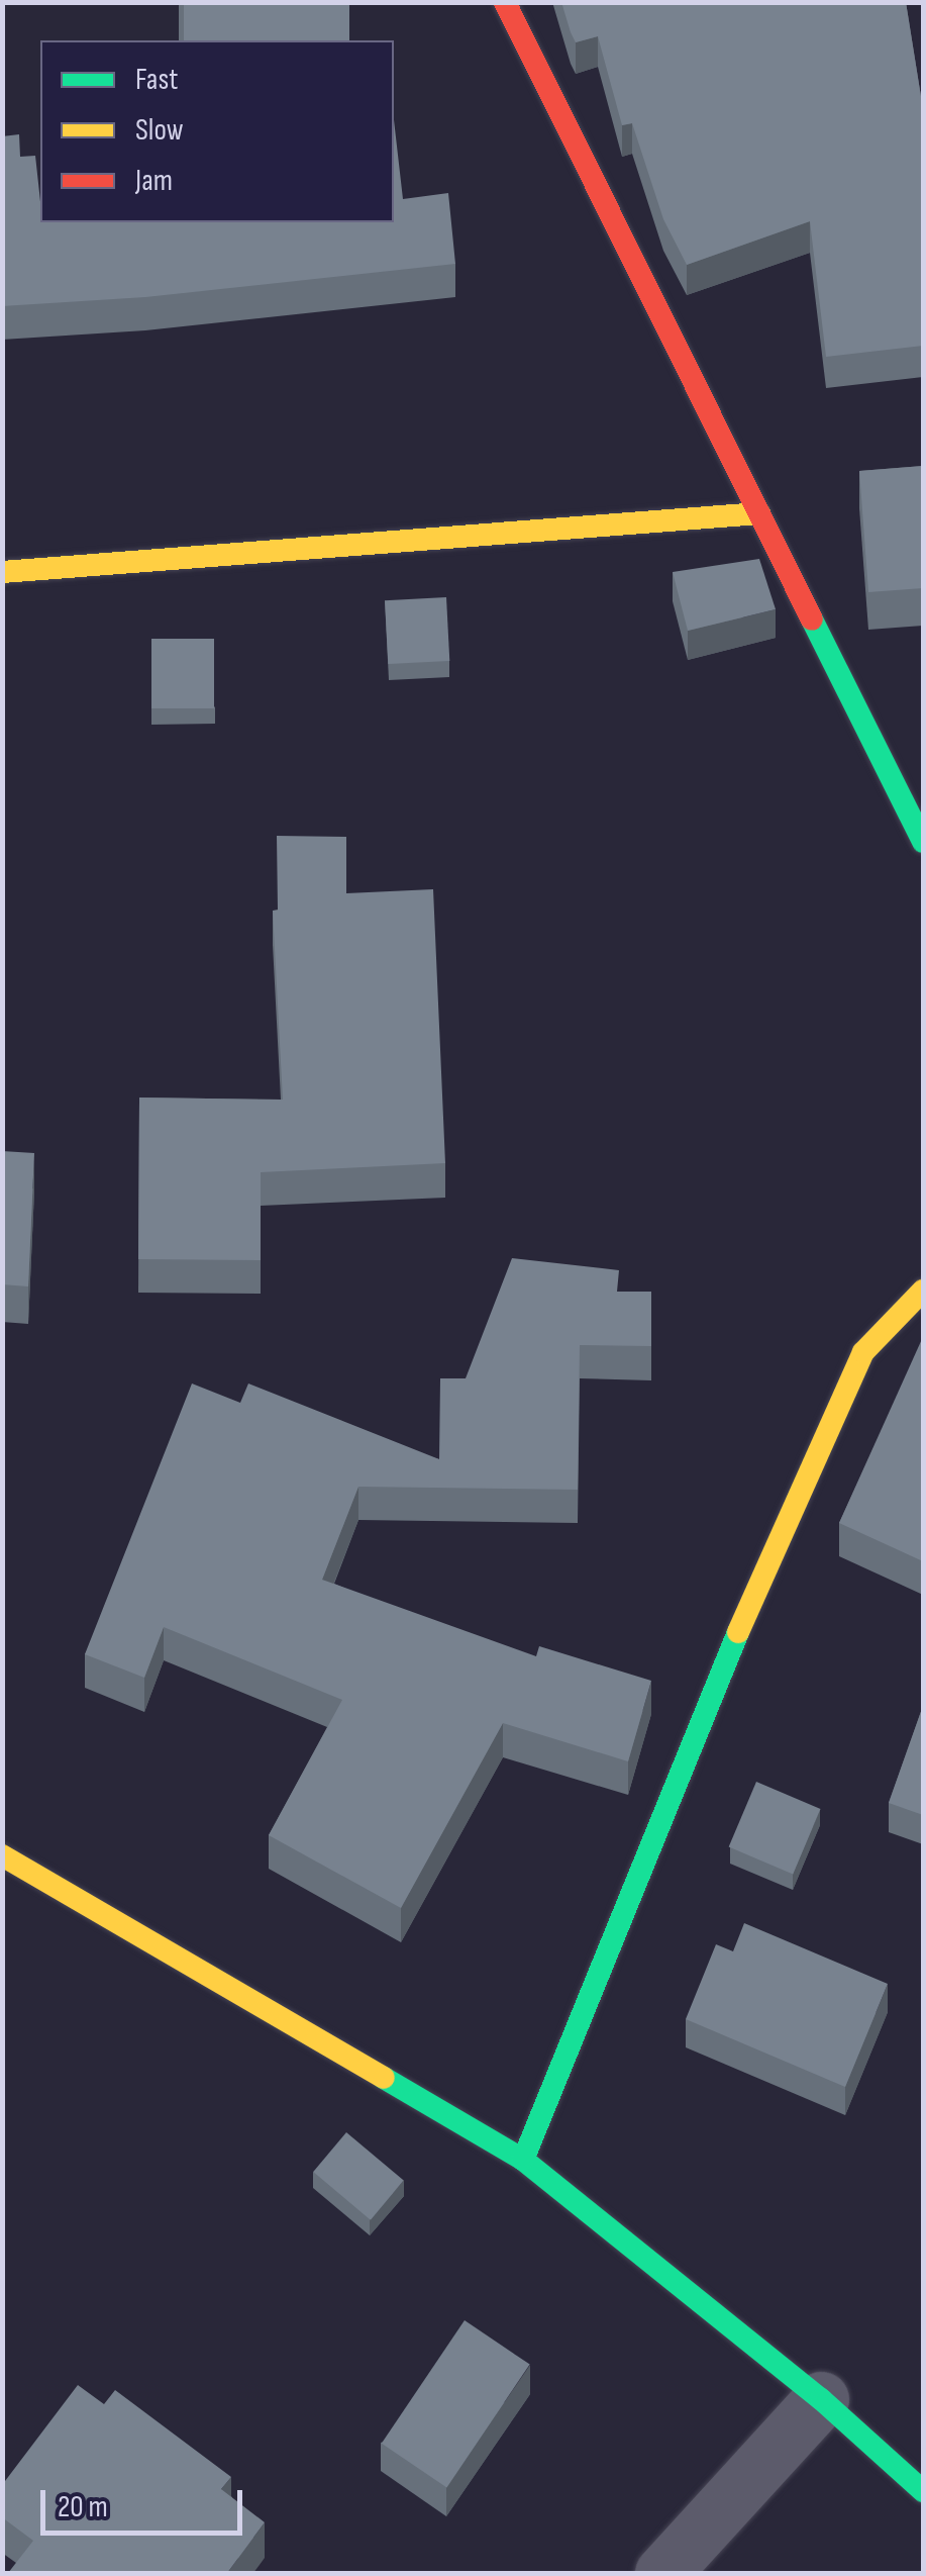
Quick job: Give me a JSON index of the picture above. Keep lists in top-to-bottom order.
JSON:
{
  "legend": ["Fast", "Slow", "Jam"],
  "scale_bar": "20 m"
}
